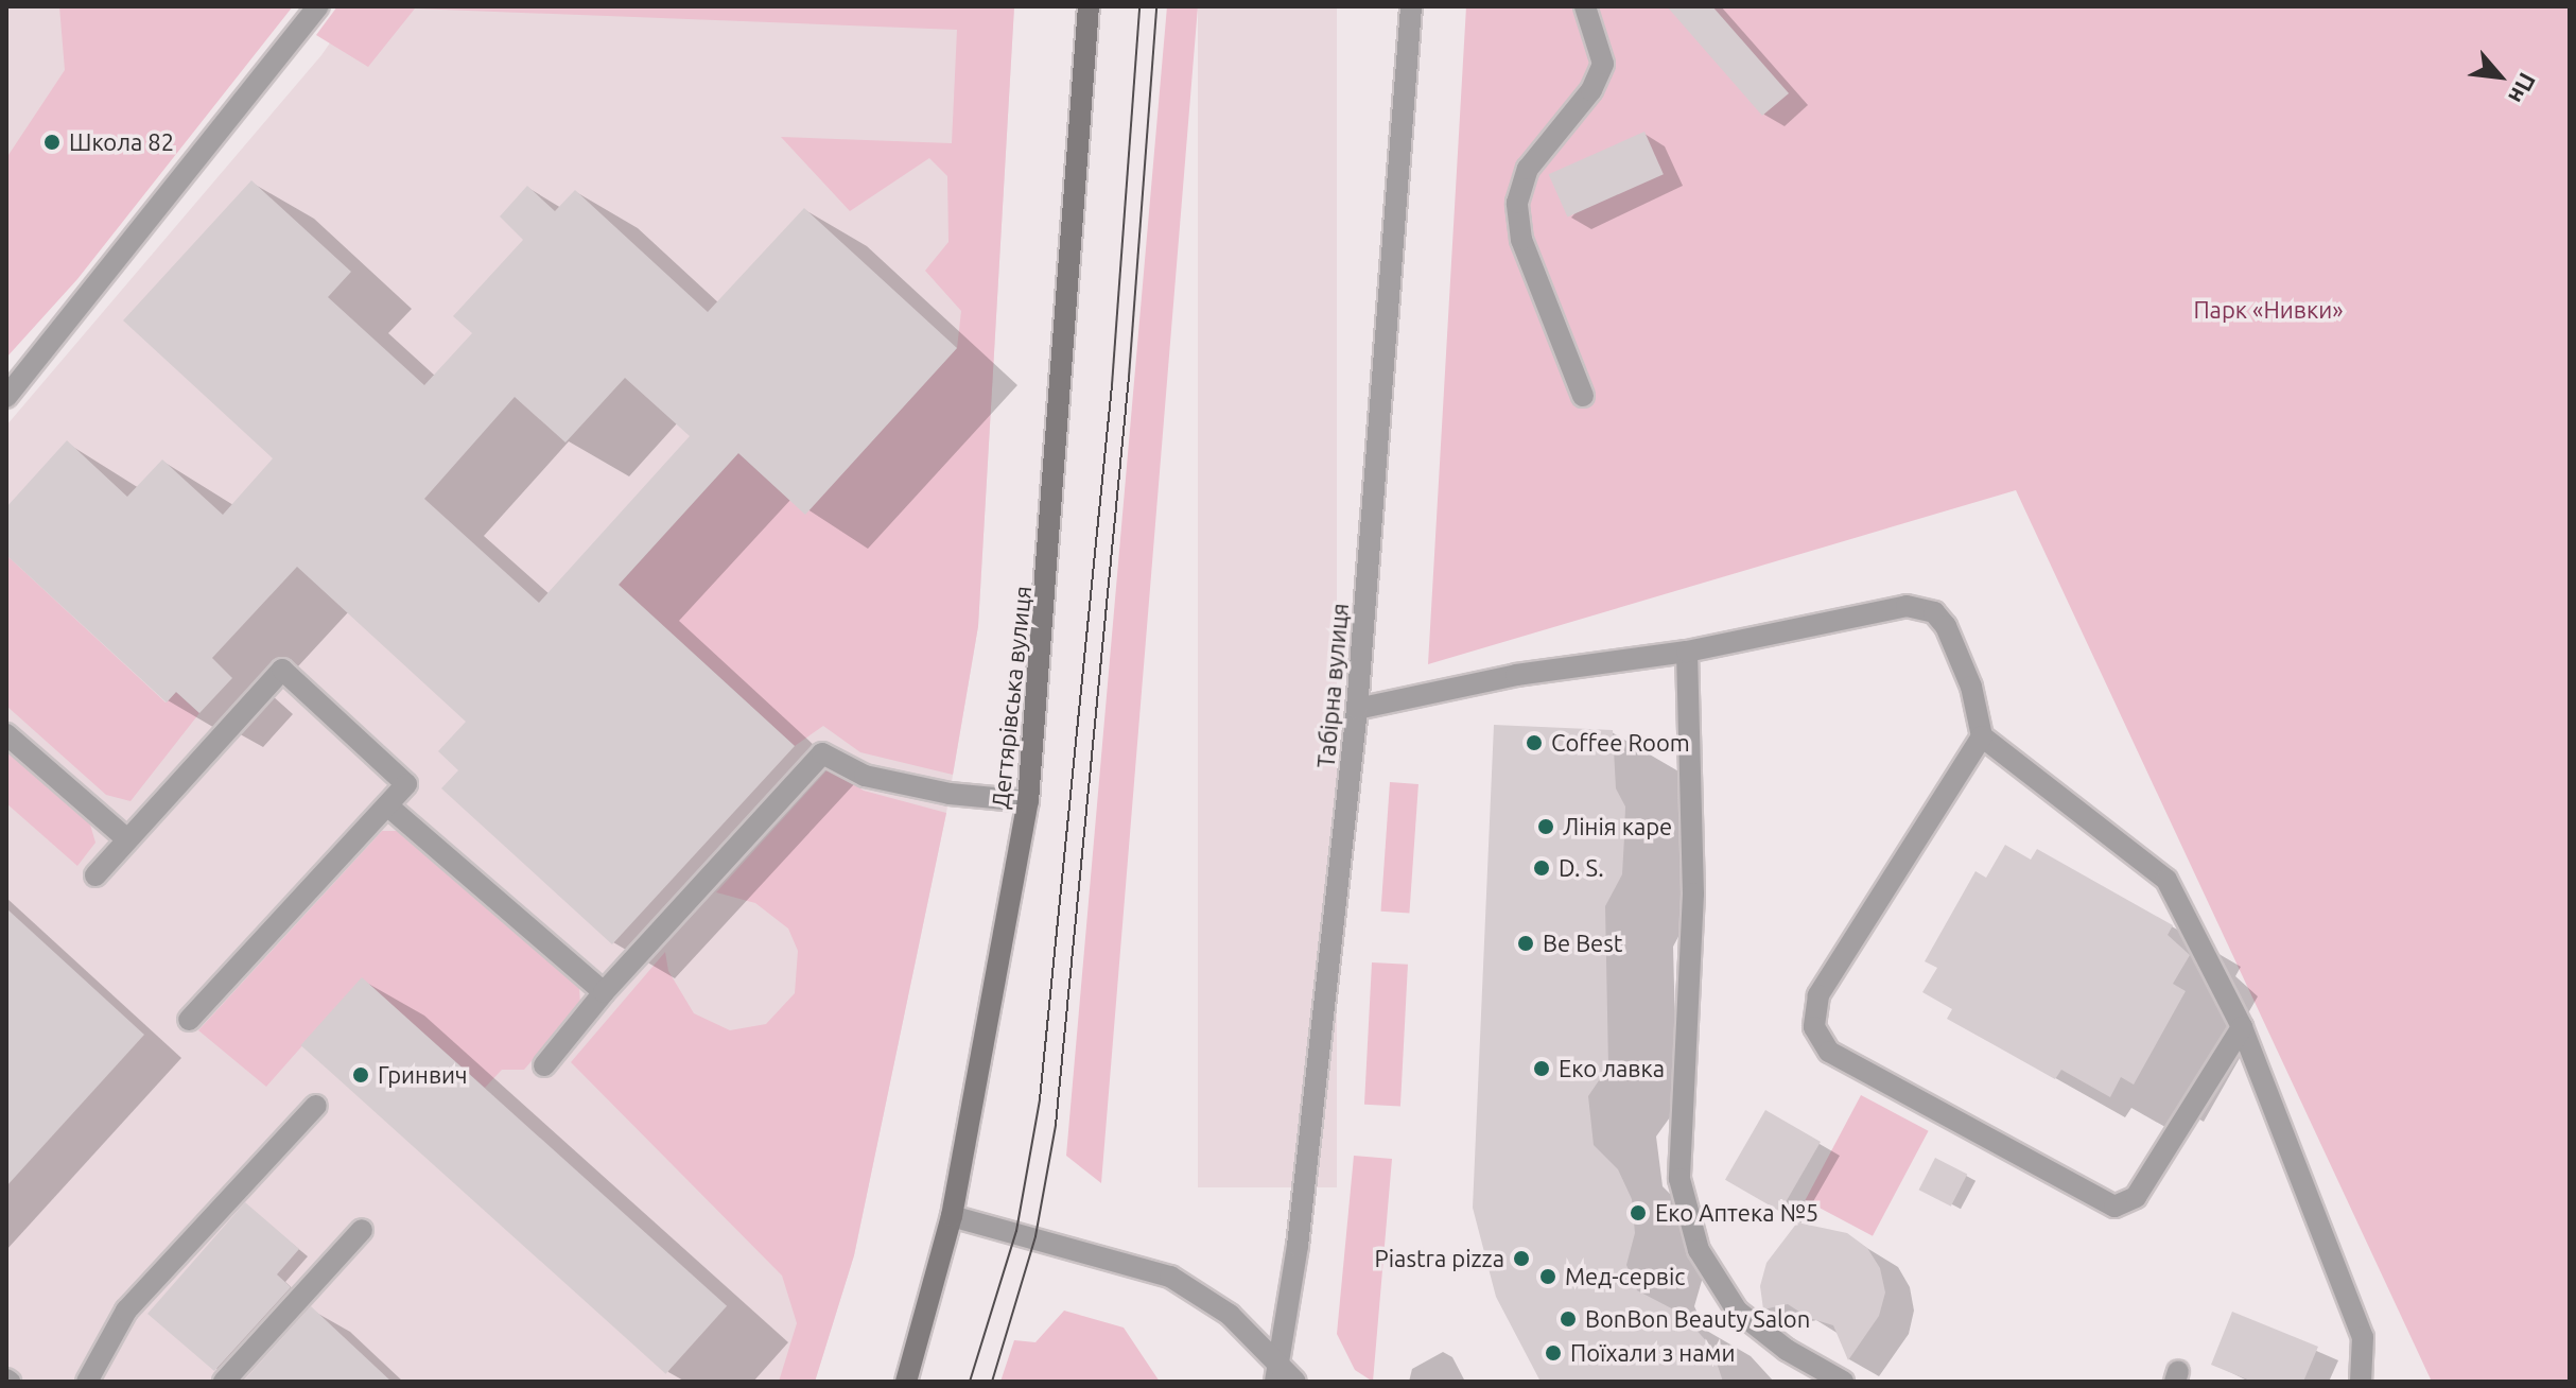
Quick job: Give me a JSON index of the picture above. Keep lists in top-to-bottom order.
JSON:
{
  "streets": {
    "main road": ["Дегтярівська вулиця"],
    "street": ["Табірна вулиця"]
  },
  "parks": ["Парк «Нивки»"],
  "places": [
    "Школа 82",
    "Coffee Room",
    "Лінія каре",
    "D. S.",
    "Be Best",
    "Еко лавка",
    "Гринвич",
    "Еко Аптека №5",
    "Piastra pizza",
    "Мед-сервіс",
    "BonBon Beauty Salon",
    "Поїхали з нами"
  ],
  "north": "bottom right"
}
